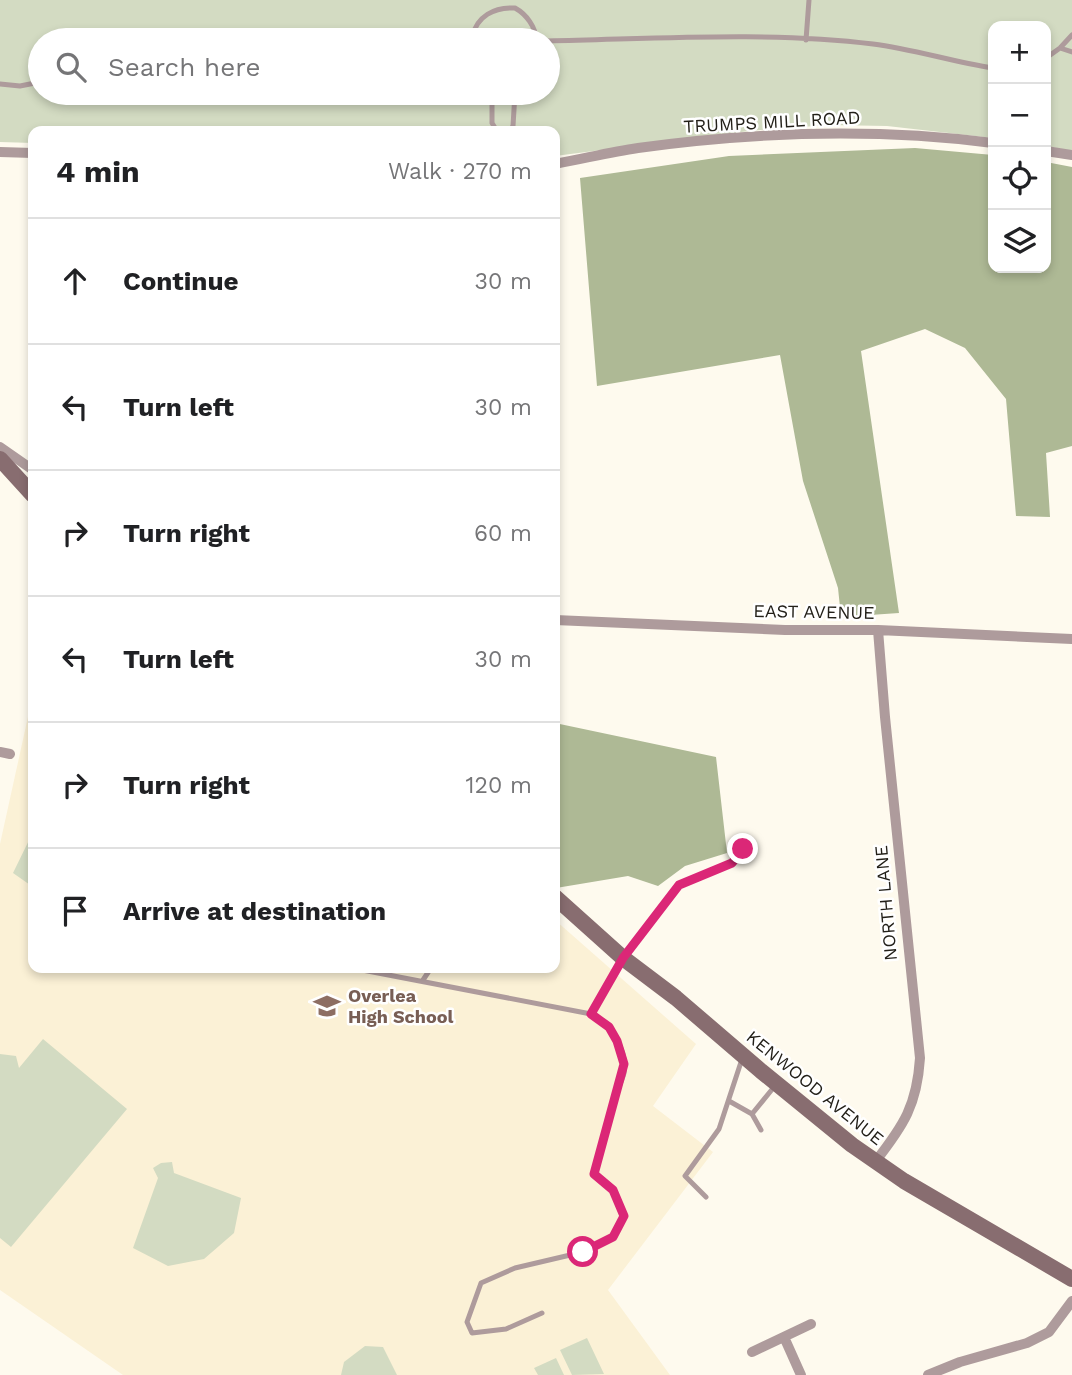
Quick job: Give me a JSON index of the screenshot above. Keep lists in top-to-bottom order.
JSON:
{
  "streets": {
    "main road": ["KENWOOD AVENUE"],
    "street": ["TRUMPS MILL ROAD", "EAST AVENUE", "NORTH LANE"]
  },
  "crossings": [
    ["EAST AVENUE", "NORTH LANE"],
    ["NORTH LANE", "KENWOOD AVENUE"]
  ],
  "places": {
    "school or university": ["Overlea High School"]
  },
  "page": {
    "map_buttons": ["+", "−"],
    "search": "Search here",
    "heading": ["4 min", "Walk · 270 m"],
    "list": [
      ["Continue", "30 m"],
      ["Turn left", "30 m"],
      ["Turn right", "60 m"],
      ["Turn left", "30 m"],
      ["Turn right", "120 m"],
      "Arrive at destination"
    ]
  }
}
